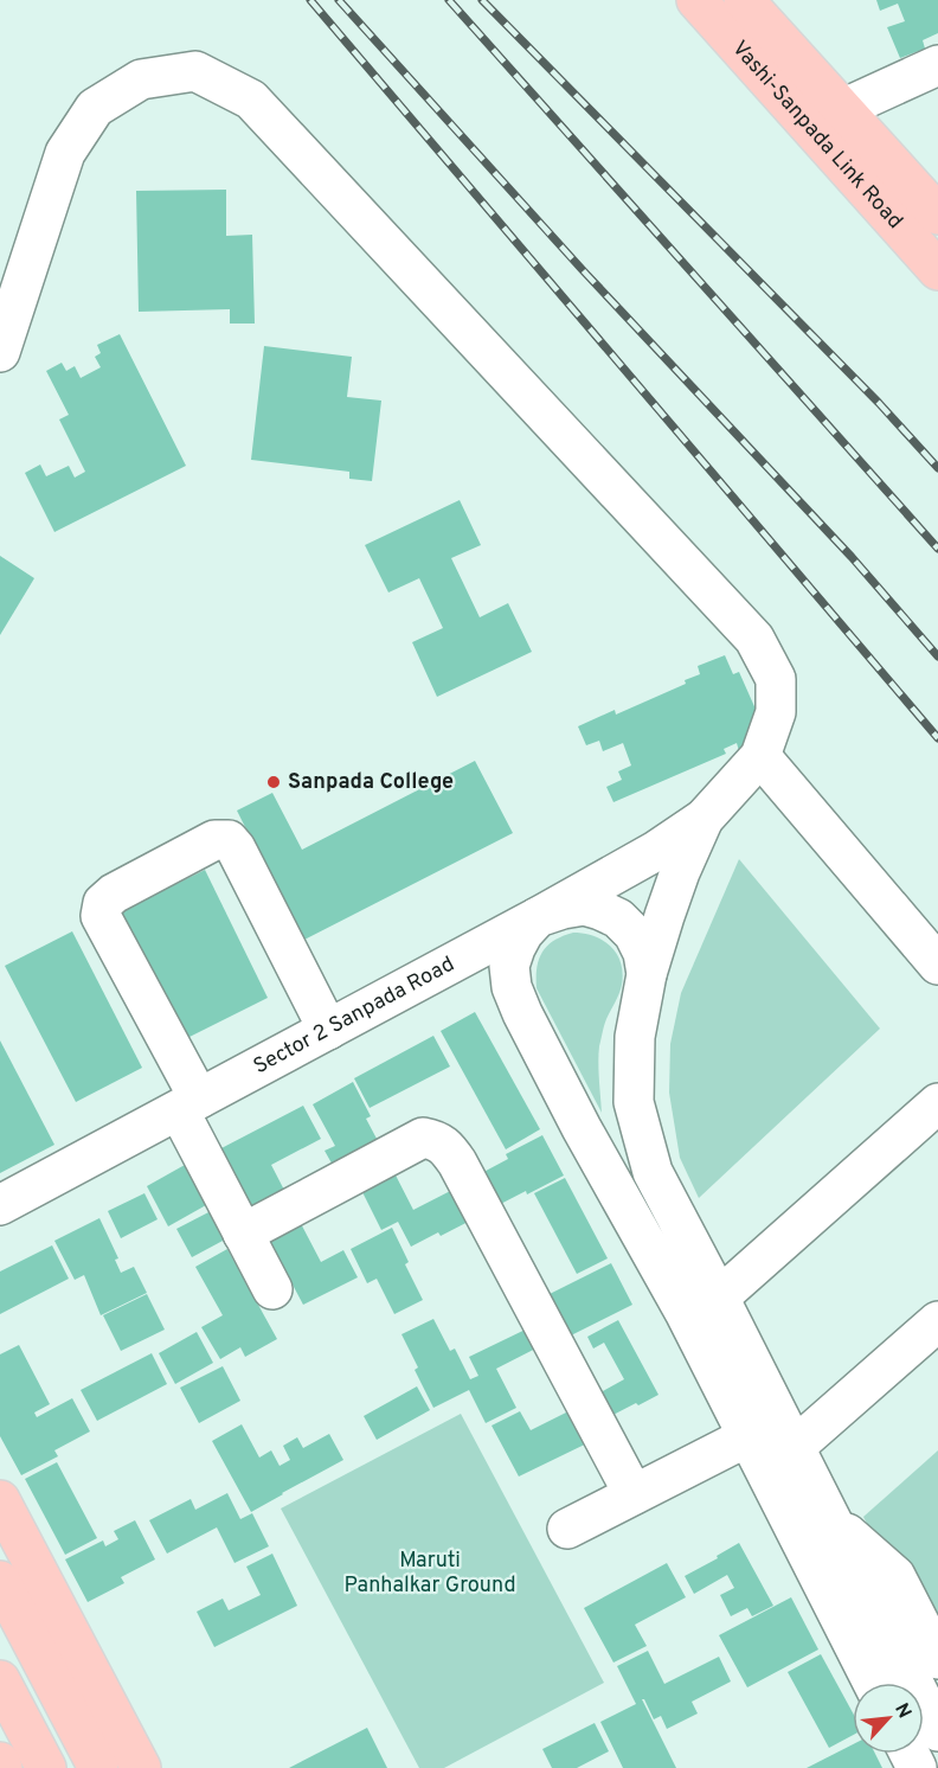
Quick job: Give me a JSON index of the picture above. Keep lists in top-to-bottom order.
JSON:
{
  "streets": {
    "main road": ["Vashi-Sanpada Link Road"],
    "street": ["Sector 2 Sanpada Road"]
  },
  "parks": ["Maruti Panhalkar Ground"],
  "places": ["Sanpada College"],
  "north": "top right"
}
